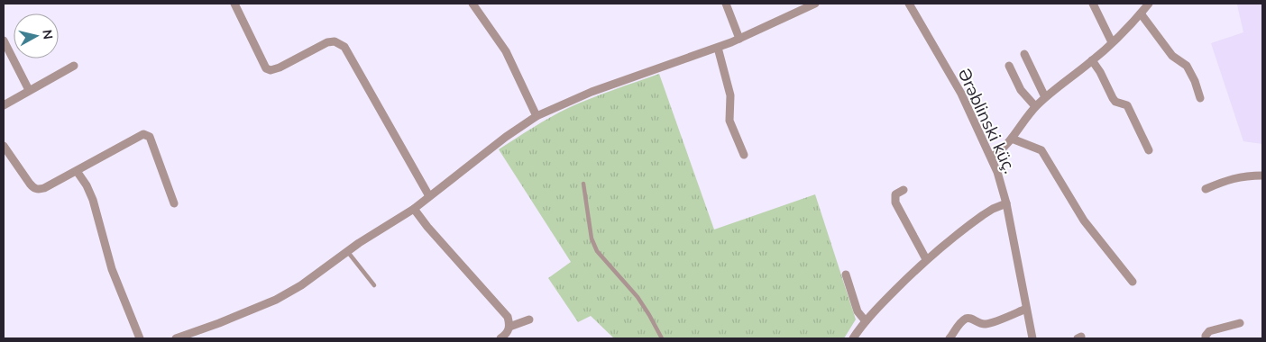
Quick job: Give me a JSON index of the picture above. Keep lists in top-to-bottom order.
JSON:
{
  "streets": {
    "street": ["Ərəblinski küç."]
  },
  "north": "right"
}
